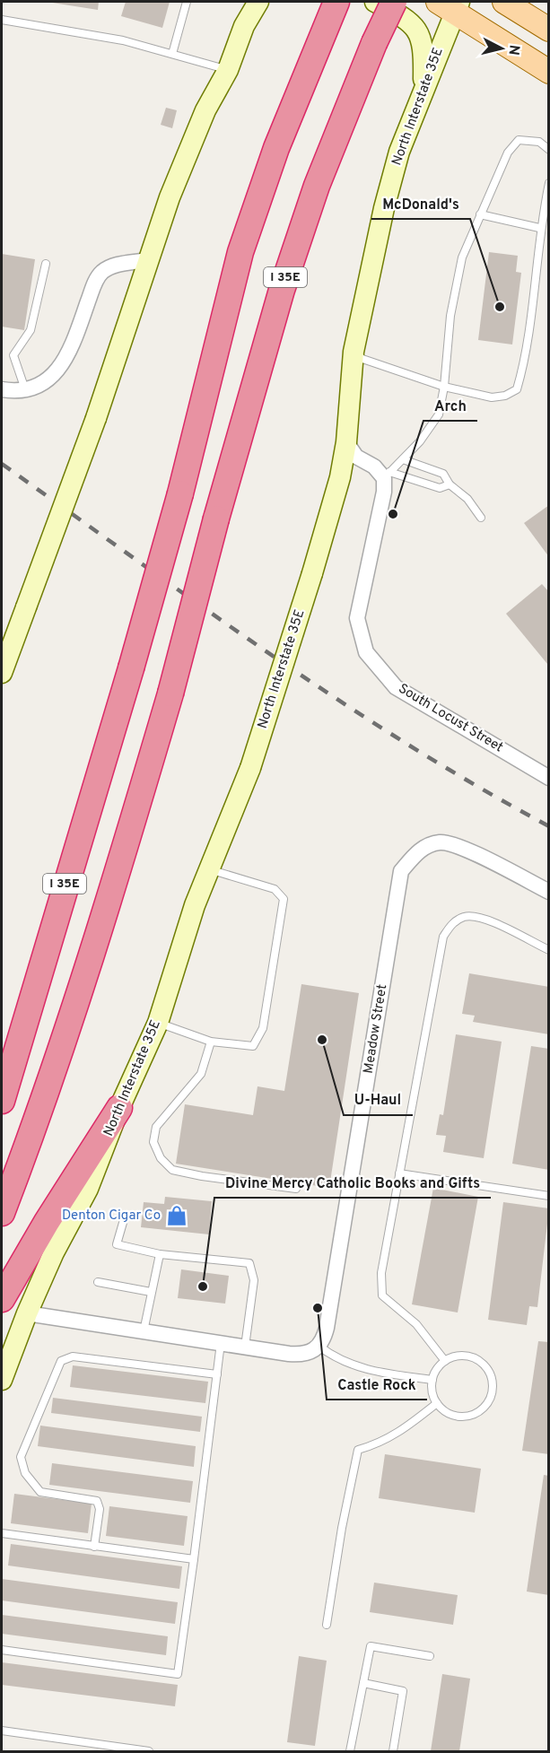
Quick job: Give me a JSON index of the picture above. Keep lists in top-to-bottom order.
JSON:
{
  "streets": {
    "highway": ["I 35E"],
    "main road": ["North Interstate 35E"],
    "street": ["South Locust Street", "Meadow Street"]
  },
  "places": {
    "other": [
      "McDonald's",
      "Arch",
      "U-Haul",
      "Divine Mercy Catholic Books and Gifts",
      "Castle Rock"
    ],
    "shop": ["Denton Cigar Co"]
  },
  "north": "right"
}
